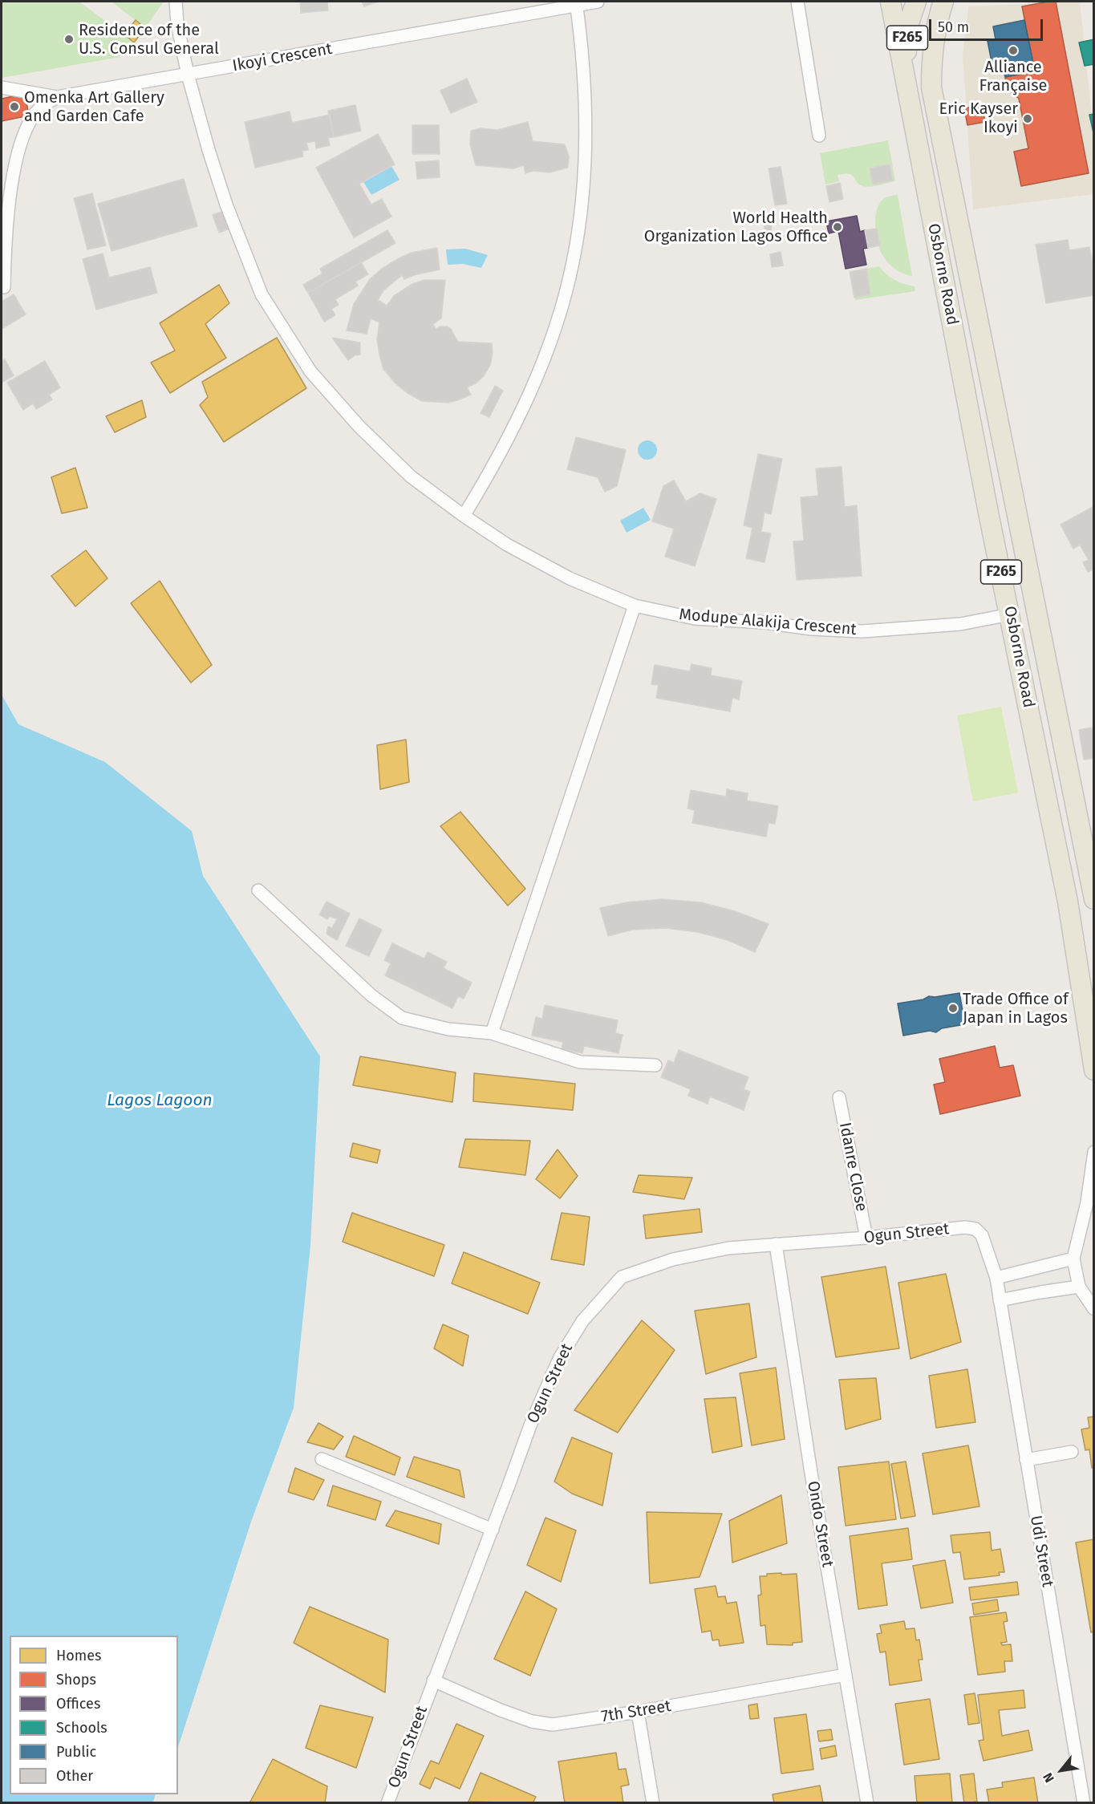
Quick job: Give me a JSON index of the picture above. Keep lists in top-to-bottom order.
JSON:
{
  "streets": {
    "main road": ["F265", "Osborne Road"],
    "street": [
      "Ikoyi Crescent",
      "Modupe Alakija Crescent",
      "Idanre Close",
      "Ogun Street",
      "Ondo Street",
      "Udi Street",
      "7th Street"
    ]
  },
  "crossings": [
    ["F265", "Osborne Road"],
    ["Ikoyi Crescent", "Modupe Alakija Crescent"],
    ["Osborne Road", "Modupe Alakija Crescent"],
    ["Idanre Close", "Ogun Street"],
    ["Ogun Street", "Ondo Street"],
    ["Ogun Street", "Udi Street"],
    ["Ogun Street", "7th Street"],
    ["Ondo Street", "7th Street"]
  ],
  "water": ["Lagos Lagoon"],
  "places": [
    "Residence of the U.S. Consul General",
    "Alliance Française",
    "Omenka Art Gallery and Garden Cafe",
    "Eric Kayser Ikoyi",
    "World Health Organization Lagos Office",
    "Trade Office of Japan in Lagos"
  ],
  "legend": [
    "Homes",
    "Shops",
    "Offices",
    "Schools",
    "Public",
    "Other"
  ],
  "scale_bar": "50 m",
  "north": "bottom left"
}
